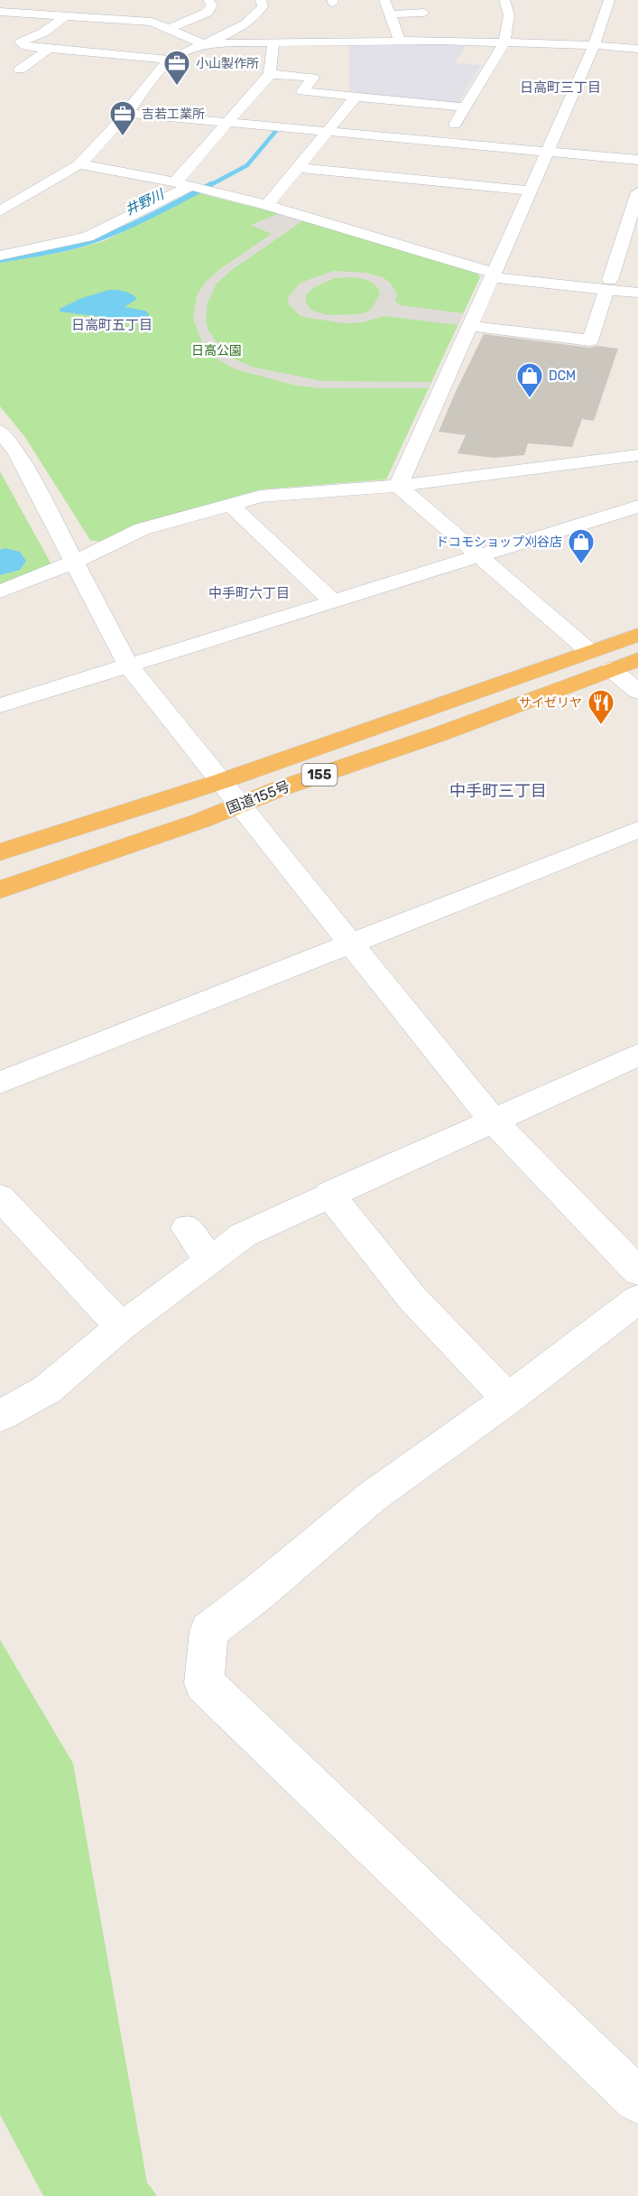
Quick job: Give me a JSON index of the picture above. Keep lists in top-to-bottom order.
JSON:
{
  "streets": {
    "highway": ["155", "国道155号"]
  },
  "districts": [
    "日高町三丁目",
    "日高町五丁目",
    "中手町六丁目",
    "中手町三丁目"
  ],
  "water": ["井野川"],
  "parks": ["日高公園"],
  "places": {
    "office": ["小山製作所", "吉若工業所"],
    "shop": ["DCM", "ドコモショップ刈谷店"],
    "restaurant": ["サイゼリヤ"]
  }
}
